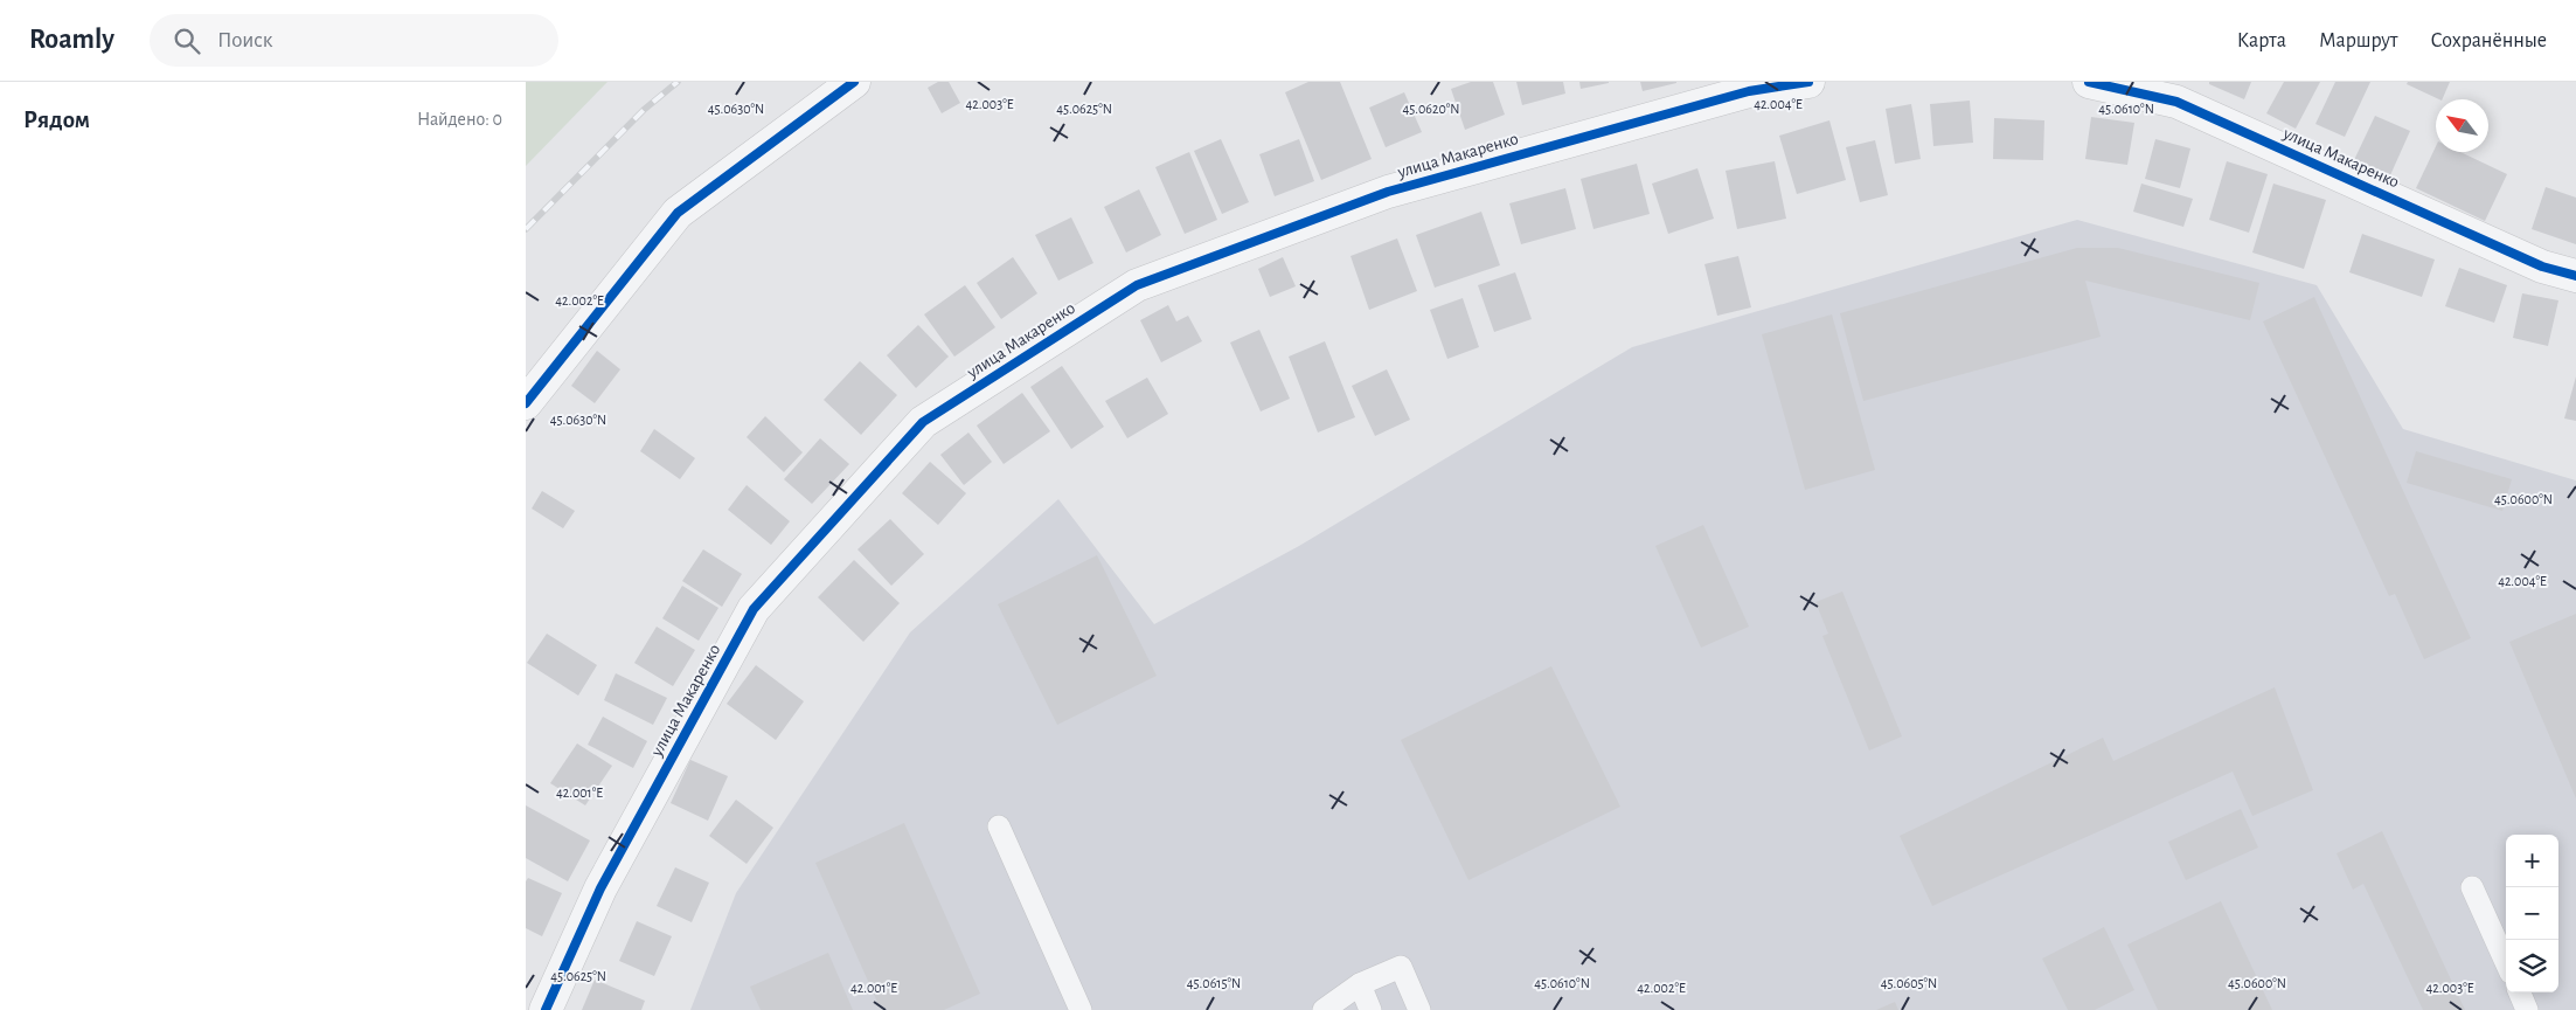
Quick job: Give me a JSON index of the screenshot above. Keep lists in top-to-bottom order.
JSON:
{
  "streets": {
    "street": ["улица Макаренко"]
  },
  "north": "top left",
  "page": {
    "header": "Roamly",
    "search": "Поиск",
    "nav": ["Карта", "Маршрут", "Сохранённые"],
    "heading": ["Рядом", "Найдено: 0"],
    "map_buttons": ["+", "−"]
  },
  "coordinates": [
    "42.003°E",
    "42.004°E",
    "45.0630°N",
    "45.0625°N",
    "45.0620°N",
    "45.0610°N",
    "42.002°E",
    "45.0600°N",
    "42.001°E",
    "45.0615°N",
    "45.0605°N"
  ]
}
